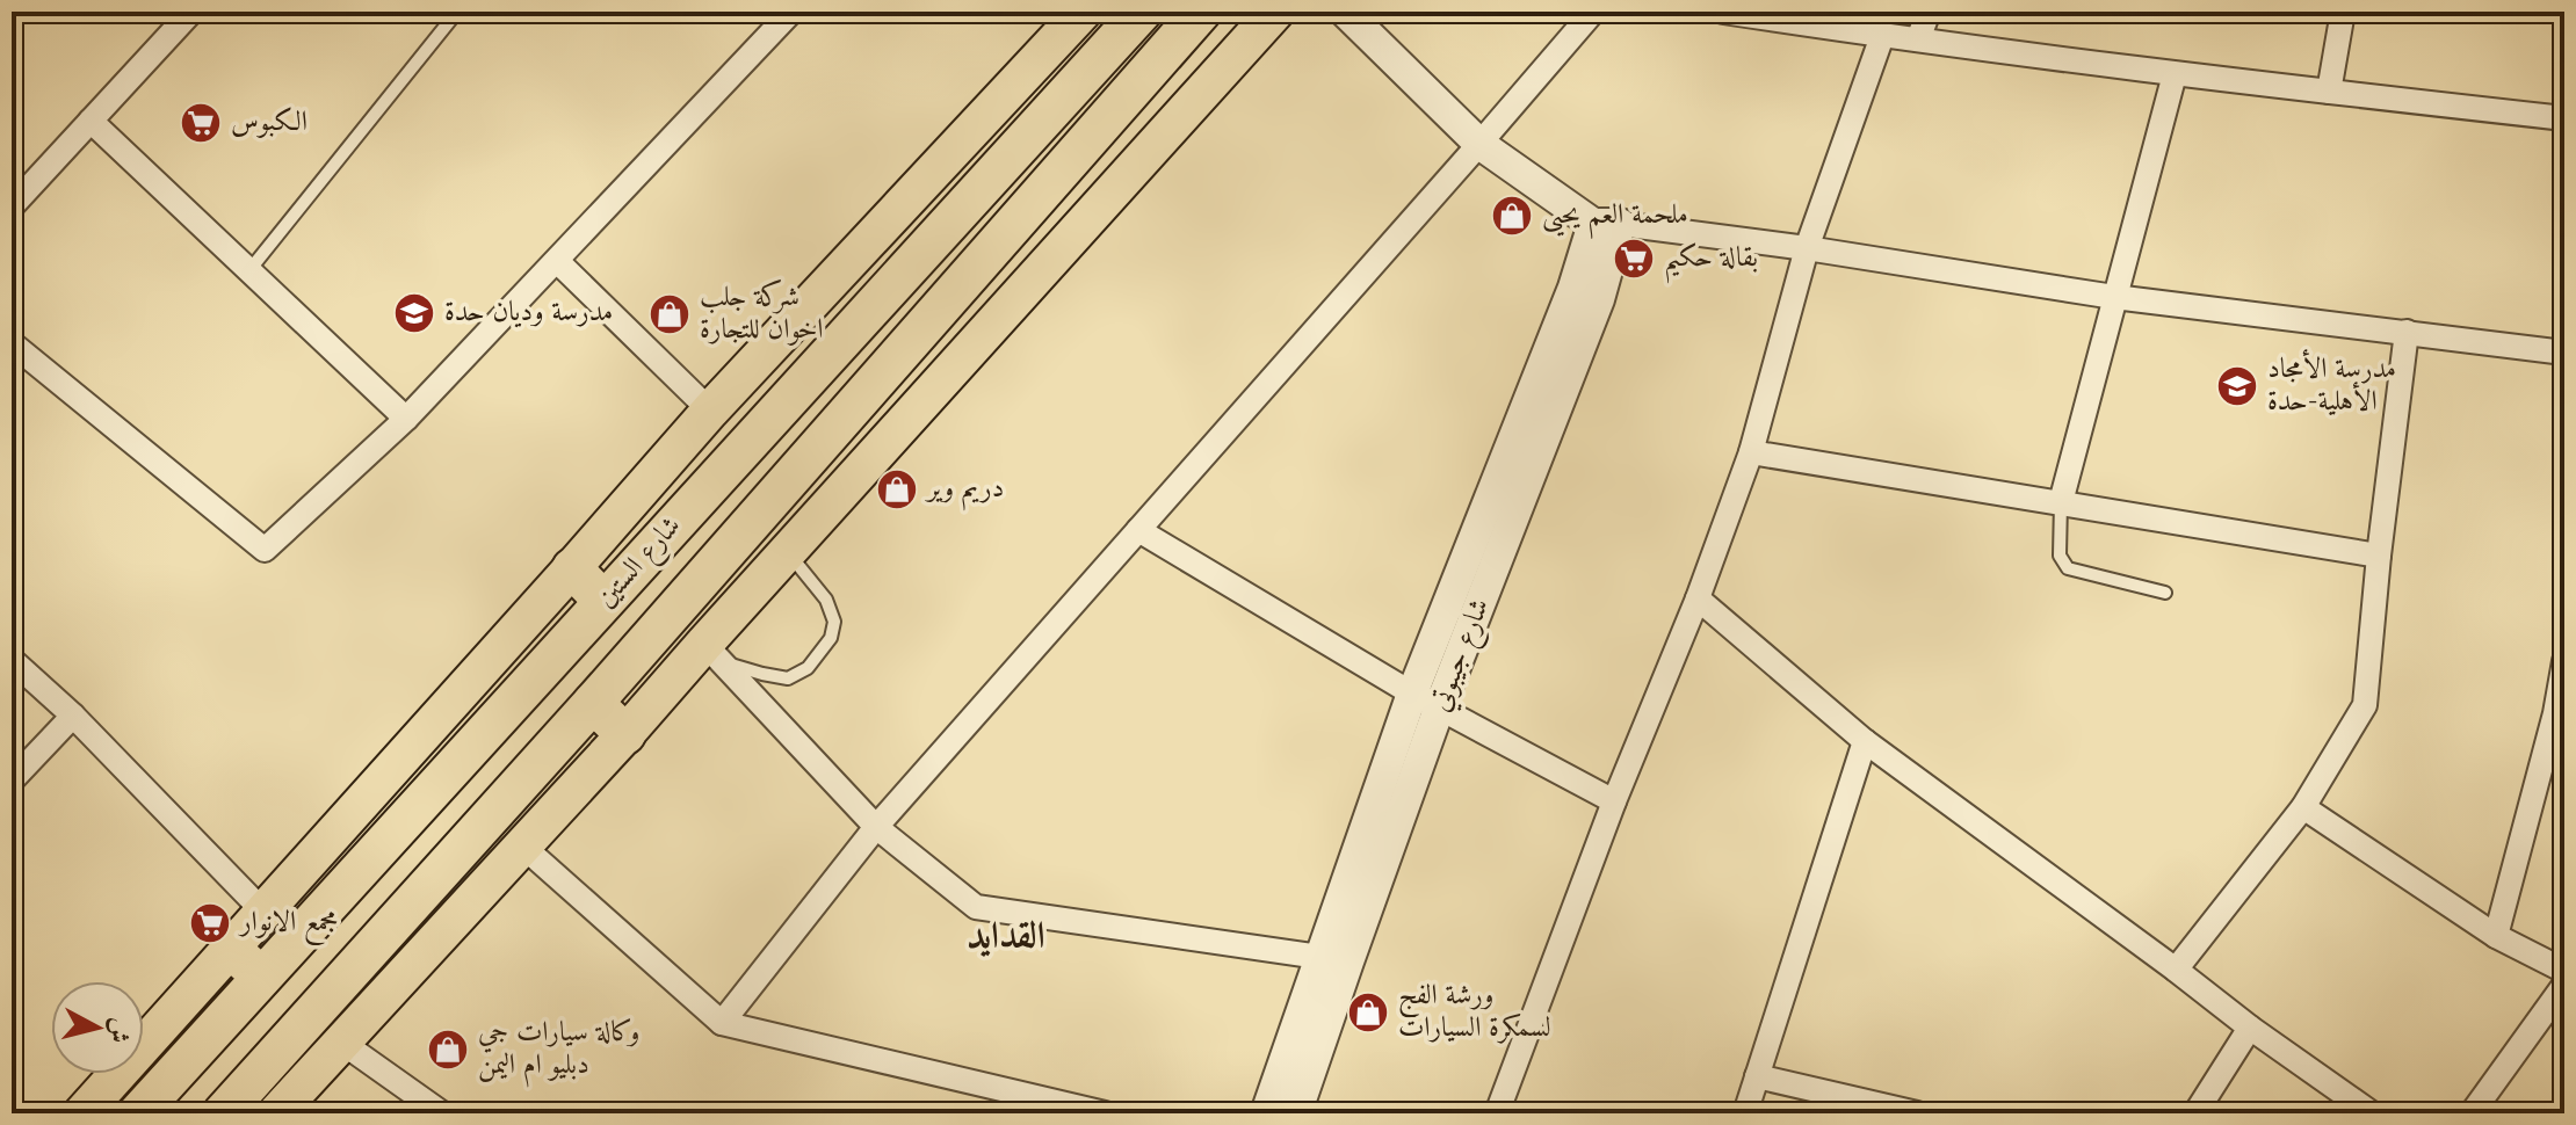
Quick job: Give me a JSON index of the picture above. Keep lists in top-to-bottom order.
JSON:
{
  "streets": {
    "highway": ["شارع الستين"],
    "street": ["شارع جيبوتي"]
  },
  "districts": ["القدايد"],
  "places": {
    "supermarket": ["الكبوس", "بقالة حكيم", "مجمع الانوار"],
    "shop": [
      "ملحمة العم يحيى",
      "شركة جلب اخوان للتجارة",
      "دريم وير",
      "ورشة الفج لسمكرة السيارات",
      "وكالة سيارات جي دبليو ام اليمن"
    ],
    "school or university": ["مدرسة وديان حدة", "مدرسة الأمجاد الأهلية-حدة"]
  },
  "north": "right"
}
